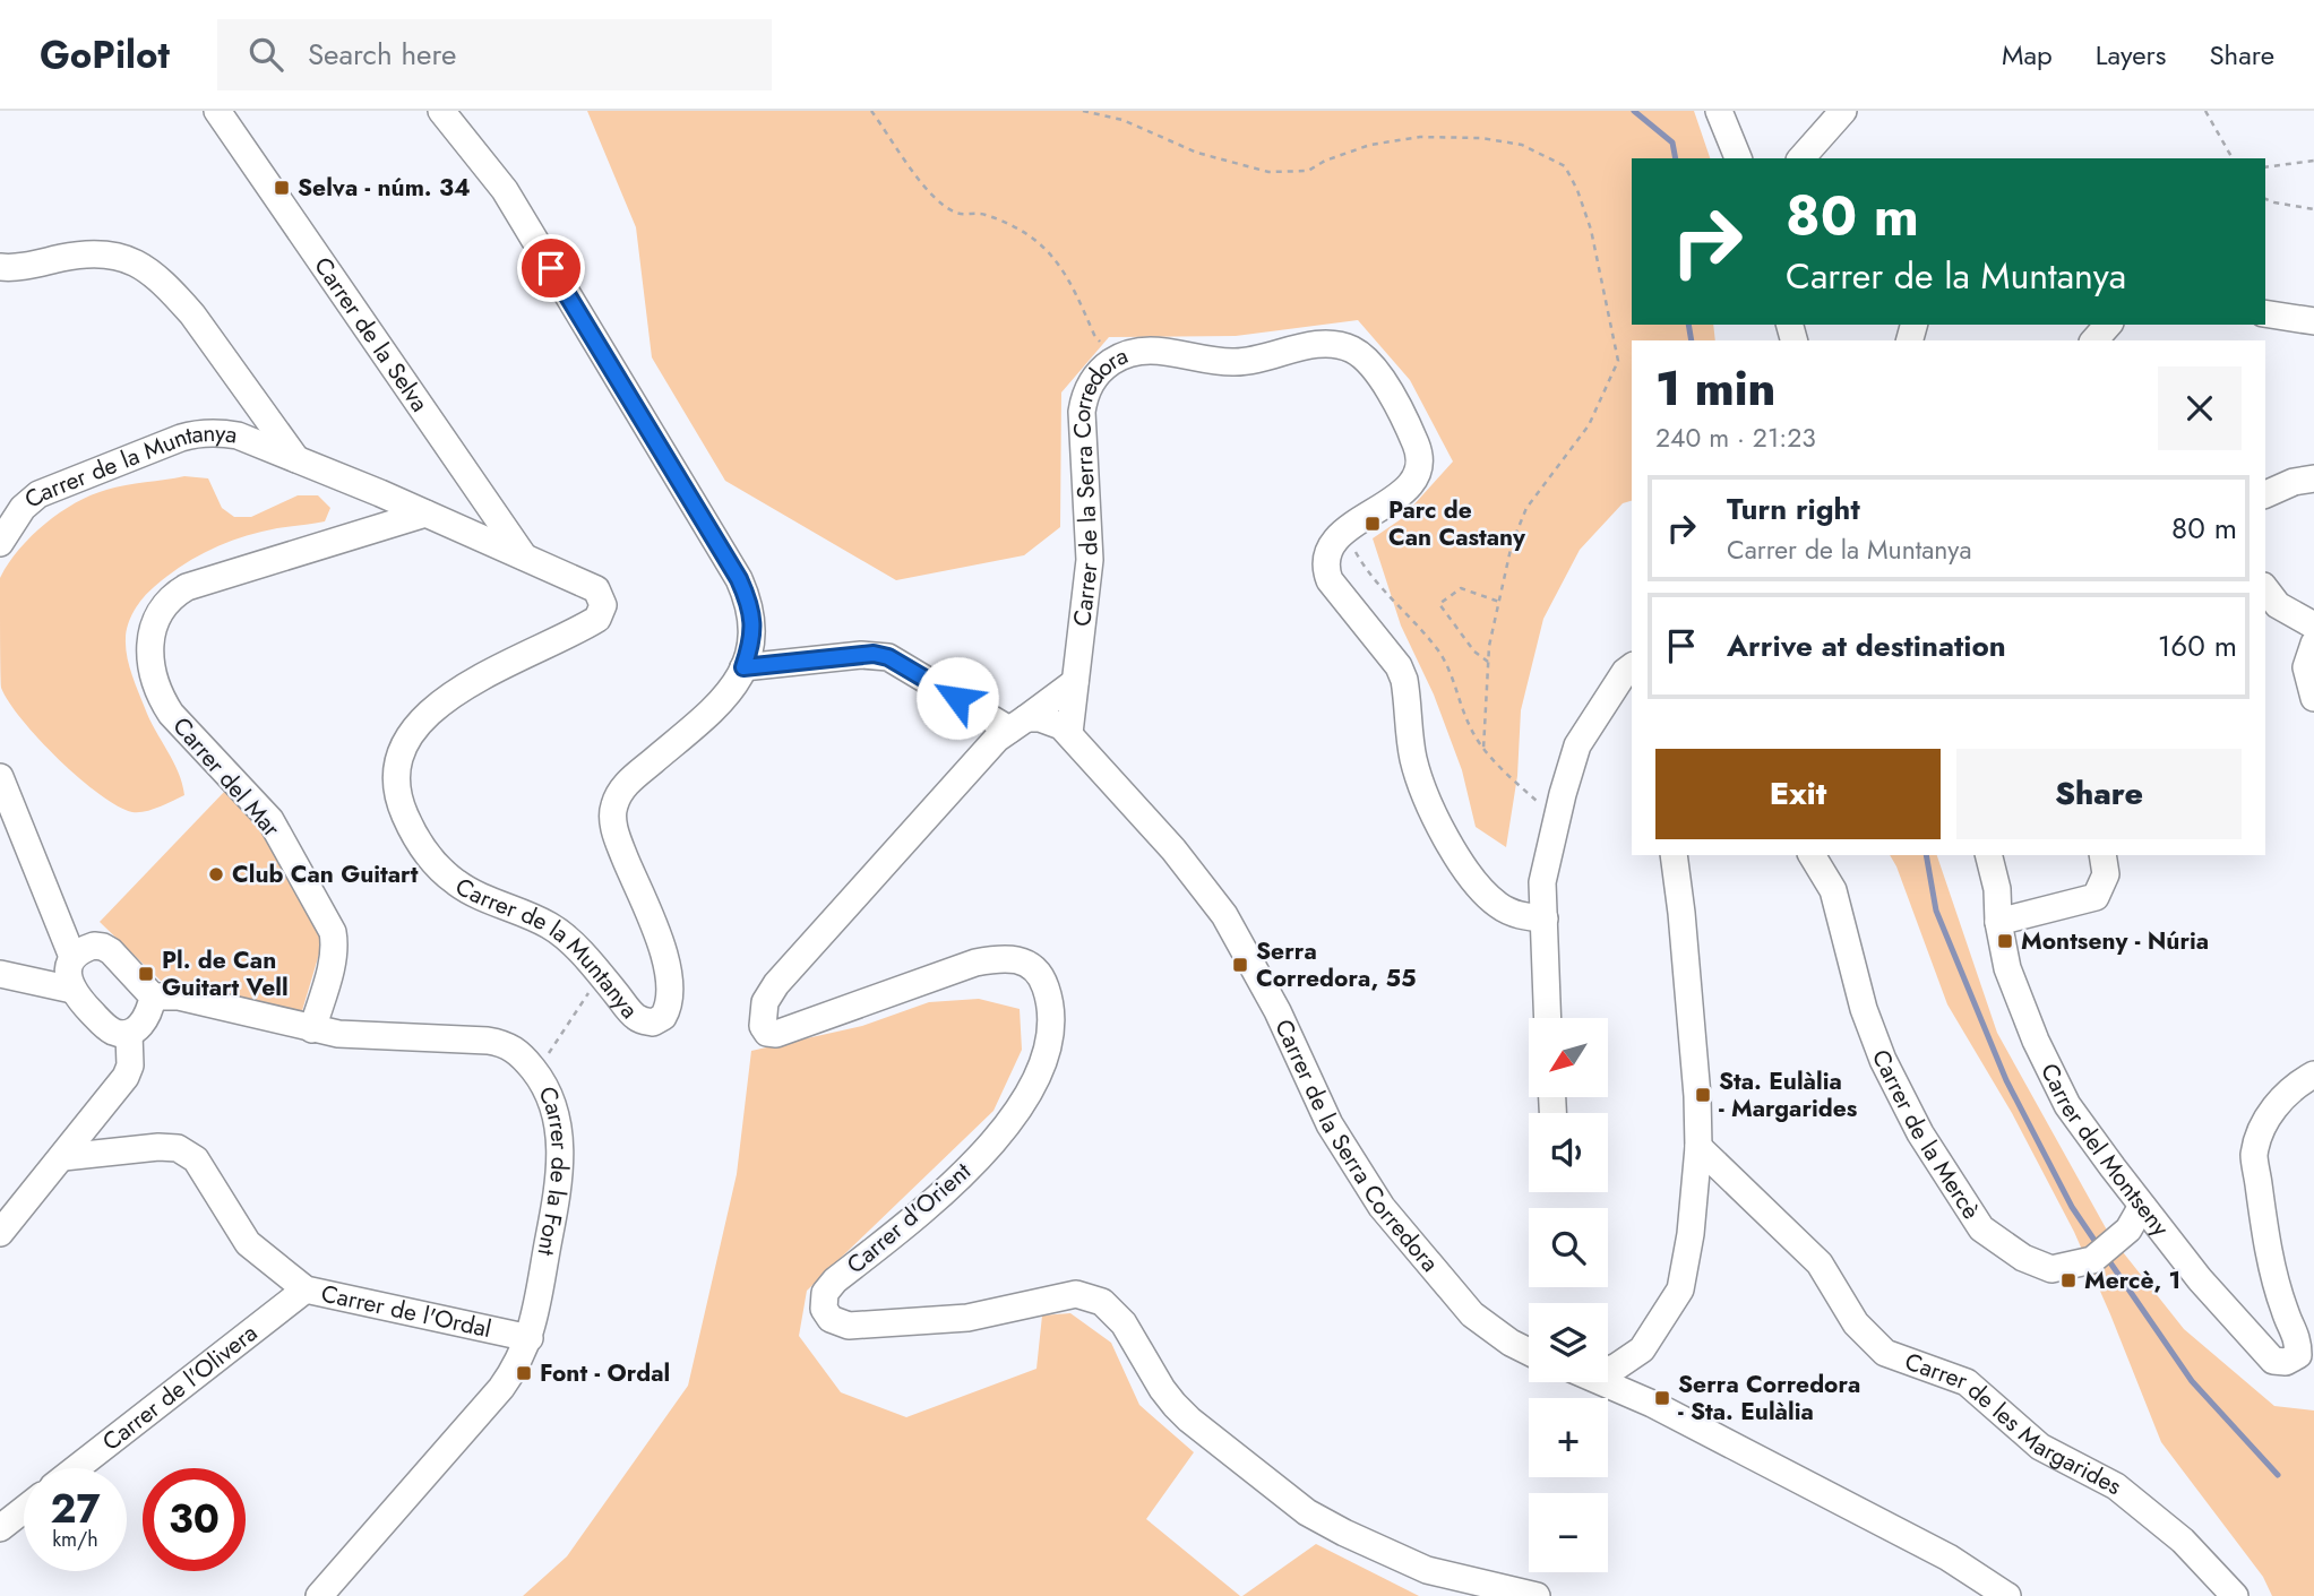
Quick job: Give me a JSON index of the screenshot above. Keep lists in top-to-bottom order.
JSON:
{
  "streets": {
    "street": [
      "Carrer de la Selva",
      "Carrer de la Muntanya",
      "Carrer de la Serra Corredora",
      "Carrer del Mar",
      "Carrer de la Mercè",
      "Carrer del Montseny",
      "Carrer de la Font",
      "Carrer d'Orient",
      "Carrer de l'Ordal",
      "Carrer de l'Olivera",
      "Carrer de les Margarides"
    ]
  },
  "crossings": [
    ["Carrer de la Selva", "Carrer de la Muntanya"],
    ["Carrer de la Muntanya", "Carrer del Mar"],
    ["Carrer de la Serra Corredora", "Carrer d'Orient"],
    ["Carrer del Mar", "Carrer de la Font"],
    ["Carrer de la Mercè", "Carrer del Montseny"],
    ["Carrer de la Font", "Carrer de l'Ordal"],
    ["Carrer de l'Ordal", "Carrer de l'Olivera"]
  ],
  "places": {
    "transit": [
      "Selva - núm. 34",
      "Parc de Can Castany",
      "Montseny - Núria",
      "Serra Corredora, 55",
      "Pl. de Can Guitart Vell",
      "Sta. Eulàlia - Margarides",
      "Mercè, 1",
      "Font - Ordal",
      "Serra Corredora - Sta. Eulàlia"
    ],
    "other": ["Club Can Guitart"]
  },
  "north": "bottom left",
  "page": {
    "header": "GoPilot",
    "search": "Search here",
    "nav": ["Map", "Layers", "Share"],
    "turn": ["80 m", "Carrer de la Muntanya"],
    "heading": ["1 min", "240 m · 21:23"],
    "list": [
      {
        "name": "Turn right",
        "note": "Carrer de la Muntanya",
        "value": "80 m"
      },
      {
        "name": "Arrive at destination",
        "value": "160 m"
      }
    ],
    "buttons": ["Exit", "Share"],
    "map_buttons": ["+", "−"],
    "speed": "27 km/h",
    "limit": "30"
  }
}
